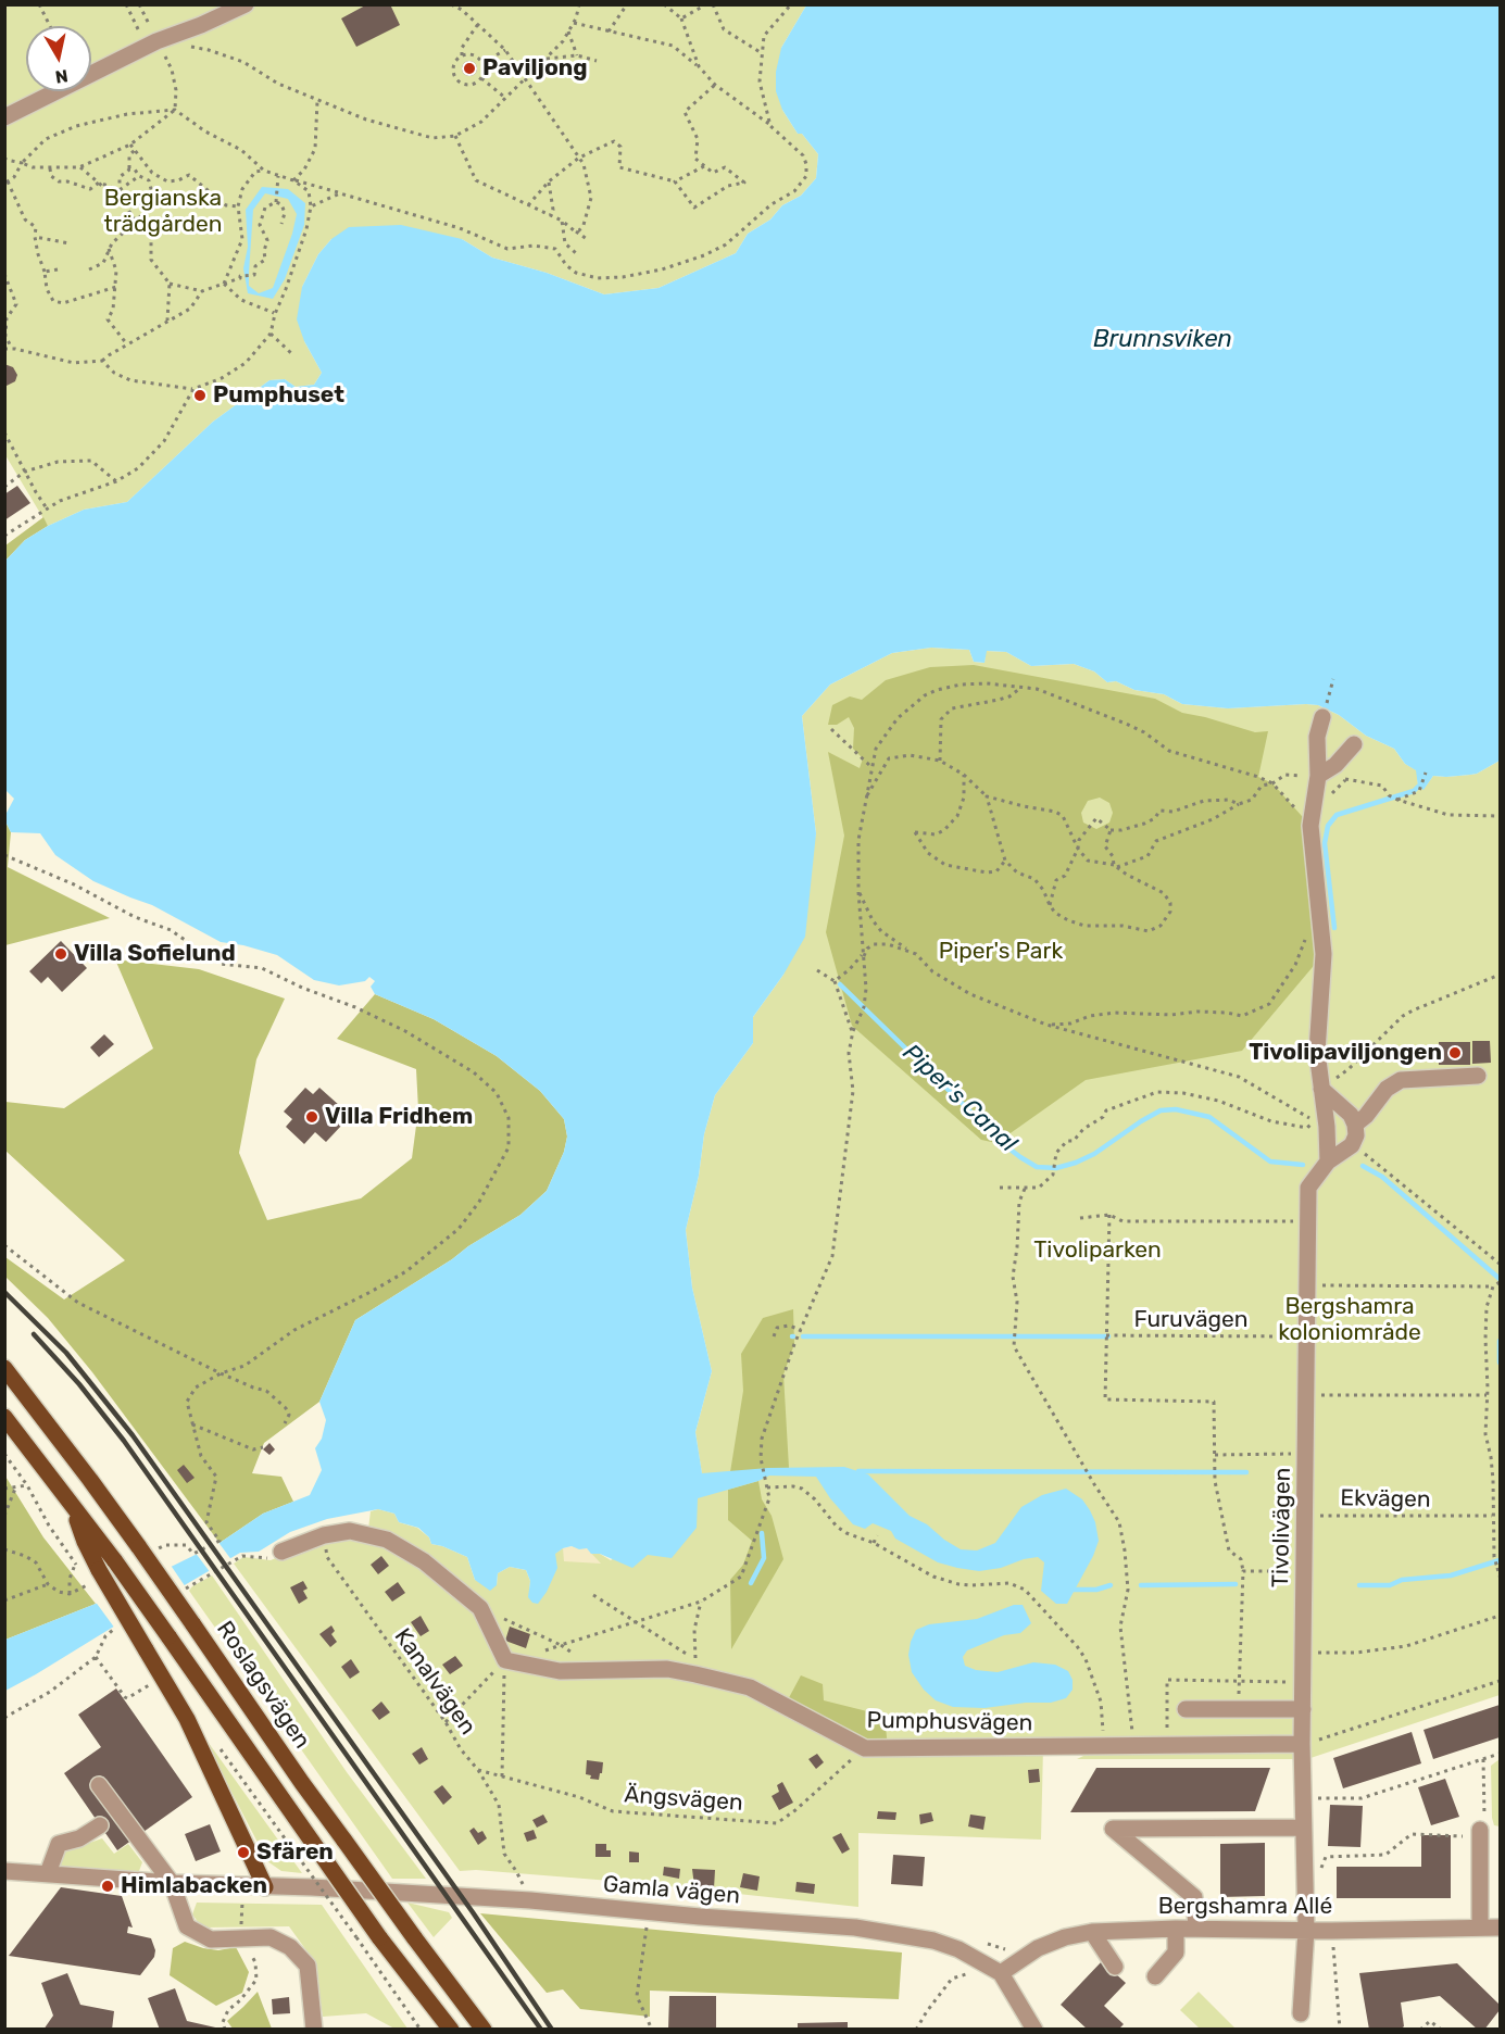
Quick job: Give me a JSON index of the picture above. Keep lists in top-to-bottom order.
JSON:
{
  "streets": {
    "main road": ["Roslagsvägen"],
    "street": [
      "Tivolivägen",
      "Pumphusvägen",
      "Gamla vägen",
      "Bergshamra Allé"
    ],
    "path": [
      "Furuvägen",
      "Ekvägen",
      "Kanalvägen",
      "Ängsvägen"
    ]
  },
  "crossings": [
    ["Furuvägen", "Tivolivägen"],
    ["Ekvägen", "Tivolivägen"],
    ["Tivolivägen", "Pumphusvägen"],
    ["Tivolivägen", "Bergshamra Allé"],
    ["Kanalvägen", "Ängsvägen"],
    ["Pumphusvägen", "Ängsvägen"],
    ["Gamla vägen", "Bergshamra Allé"]
  ],
  "water": ["Brunnsviken", "Piper's Canal"],
  "parks": [
    "Bergianska trädgården",
    "Piper's Park",
    "Tivoliparken",
    "Bergshamra koloniområde"
  ],
  "places": [
    "Paviljong",
    "Pumphuset",
    "Villa Sofielund",
    "Tivolipaviljongen",
    "Villa Fridhem",
    "Sfären",
    "Himlabacken"
  ],
  "north": "bottom"
}
